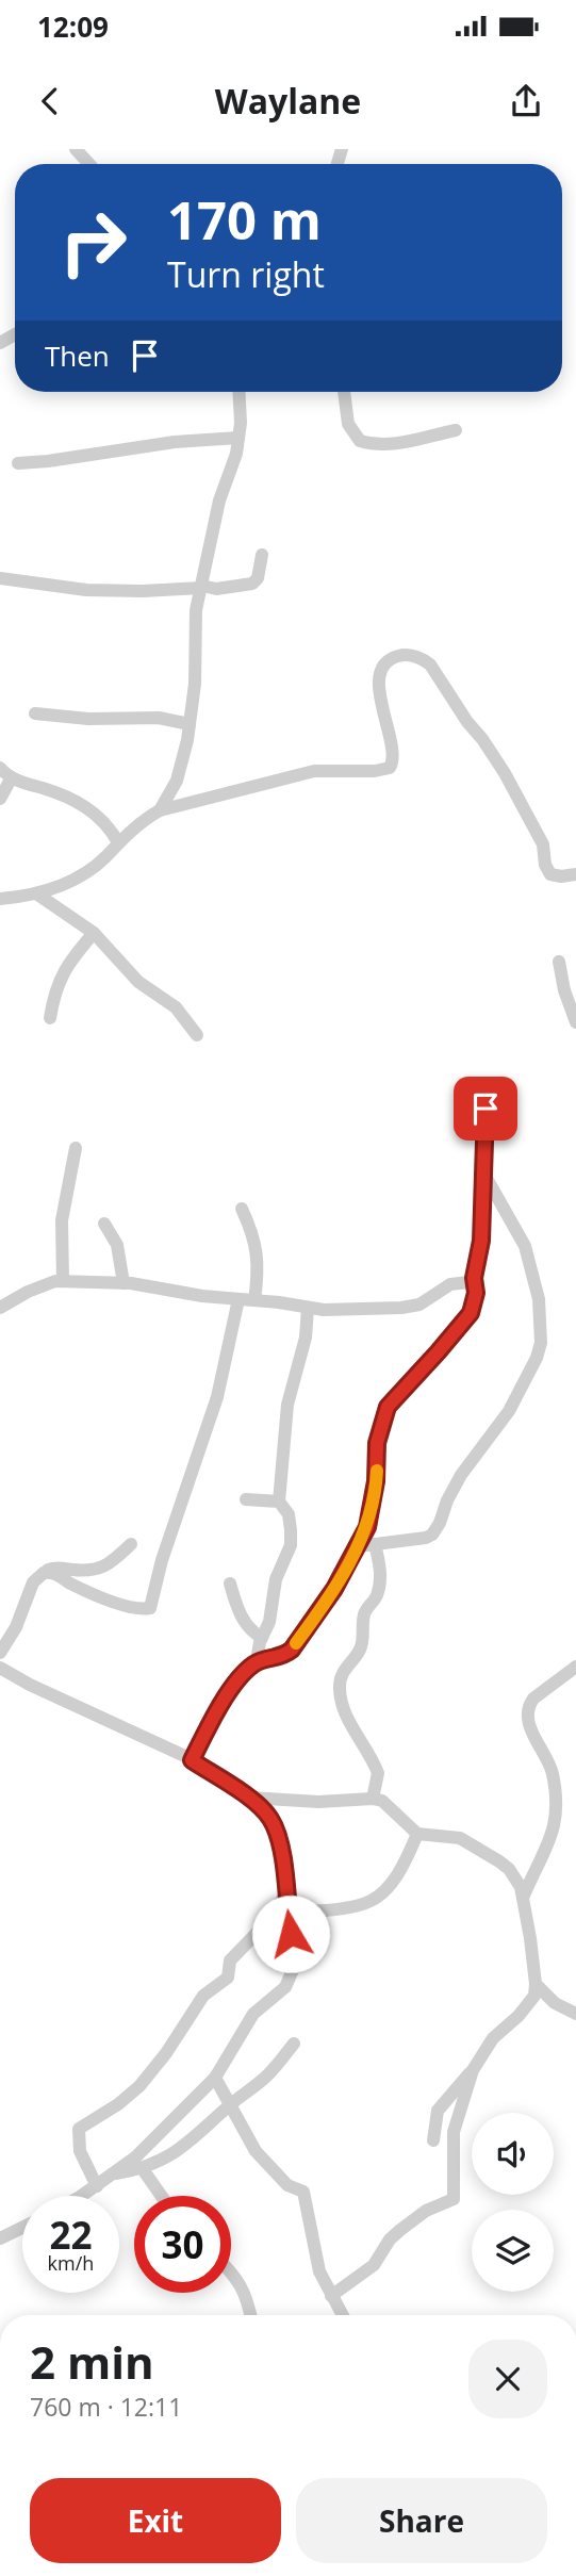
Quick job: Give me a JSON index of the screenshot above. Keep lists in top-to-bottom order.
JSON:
{
  "page": {
    "status": "12:09",
    "header": "Waylane",
    "turn": ["170 m", "Turn right"],
    "then": "Then",
    "speed": "22 km/h",
    "limit": "30",
    "heading": ["2 min", "760 m · 12:11"],
    "buttons": ["Exit", "Share"]
  }
}
